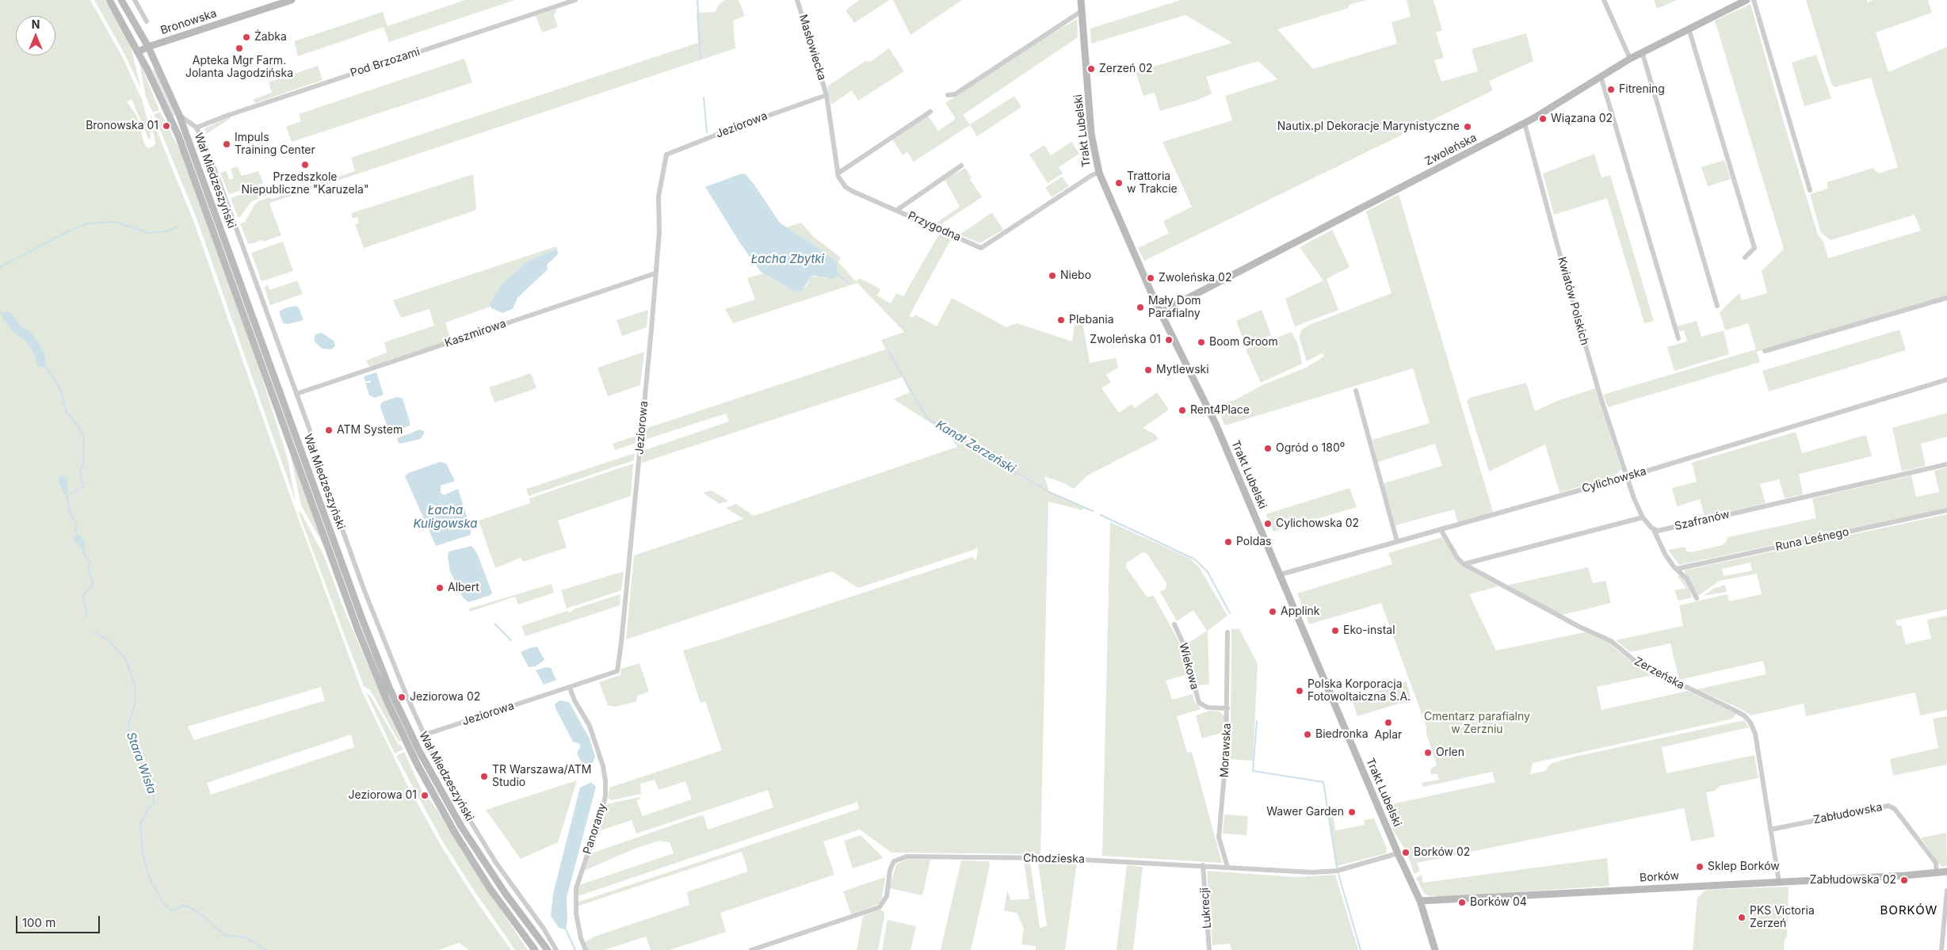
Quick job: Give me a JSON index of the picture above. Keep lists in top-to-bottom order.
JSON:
{
  "streets": {
    "street": [
      "Bronowska",
      "Masłowiecka",
      "Pod Brzozami",
      "Jeziorowa",
      "Trakt Lubelski",
      "Zwoleńska",
      "Wał Miedzeszyński",
      "Przygodna",
      "Kwiatów Polskich",
      "Kaszmirowa",
      "Cylichowska",
      "Szafranów",
      "Runa Leśnego",
      "Wiekowa",
      "Zerzeńska",
      "Morawska",
      "Zabłudowska",
      "Panoramy",
      "Chodzieska",
      "Borków",
      "Lukrecji"
    ]
  },
  "crossings": [
    ["Bronowska", "Wał Miedzeszyński"],
    ["Masłowiecka", "Jeziorowa"],
    ["Masłowiecka", "Przygodna"],
    ["Jeziorowa", "Przygodna"],
    ["Jeziorowa", "Kaszmirowa"],
    ["Jeziorowa", "Panoramy"],
    ["Trakt Lubelski", "Zwoleńska"],
    ["Trakt Lubelski", "Przygodna"],
    ["Trakt Lubelski", "Cylichowska"],
    ["Trakt Lubelski", "Chodzieska"],
    ["Trakt Lubelski", "Borków"],
    ["Zwoleńska", "Kwiatów Polskich"],
    ["Kwiatów Polskich", "Cylichowska"],
    ["Cylichowska", "Zerzeńska"],
    ["Wiekowa", "Morawska"],
    ["Zerzeńska", "Zabłudowska"],
    ["Zerzeńska", "Borków"],
    ["Morawska", "Chodzieska"],
    ["Zabłudowska", "Borków"],
    ["Chodzieska", "Lukrecji"]
  ],
  "districts": ["BORKÓW"],
  "water": [
    "Łacha Zbytki",
    "Kanał Zerzeński",
    "Łacha Kuligowska",
    "Stara Wisła"
  ],
  "parks": ["Cmentarz parafialny w Zerzniu"],
  "places": [
    "Żabka",
    "Apteka Mgr Farm. Jolanta Jagodzińska",
    "Zerzeń 02",
    "Fitrening",
    "Wiązana 02",
    "Bronowska 01",
    "Nautix.pl Dekoracje Marynistyczne",
    "Impuls Training Center",
    "Przedszkole Niepubliczne \"Karuzela\"",
    "Trattoria w Trakcie",
    "Niebo",
    "Zwoleńska 02",
    "Mały Dom Parafialny",
    "Plebania",
    "Zwoleńska 01",
    "Boom Groom",
    "Mytlewski",
    "Rent4Place",
    "ATM System",
    "Ogród o 180⁰",
    "Cylichowska 02",
    "Poldas",
    "Albert",
    "Applink",
    "Eko-instal",
    "Polska Korporacja Fotowoltaiczna S.A.",
    "Jeziorowa 02",
    "Aplar",
    "Biedronka",
    "Orlen",
    "TR Warszawa/ATM Studio",
    "Jeziorowa 01",
    "Wawer Garden",
    "Borków 02",
    "Sklep Borków",
    "Zabłudowska 02",
    "Borków 04",
    "PKS Victoria Zerzeń"
  ],
  "scale_bar": "100 m",
  "north": "top"
}
